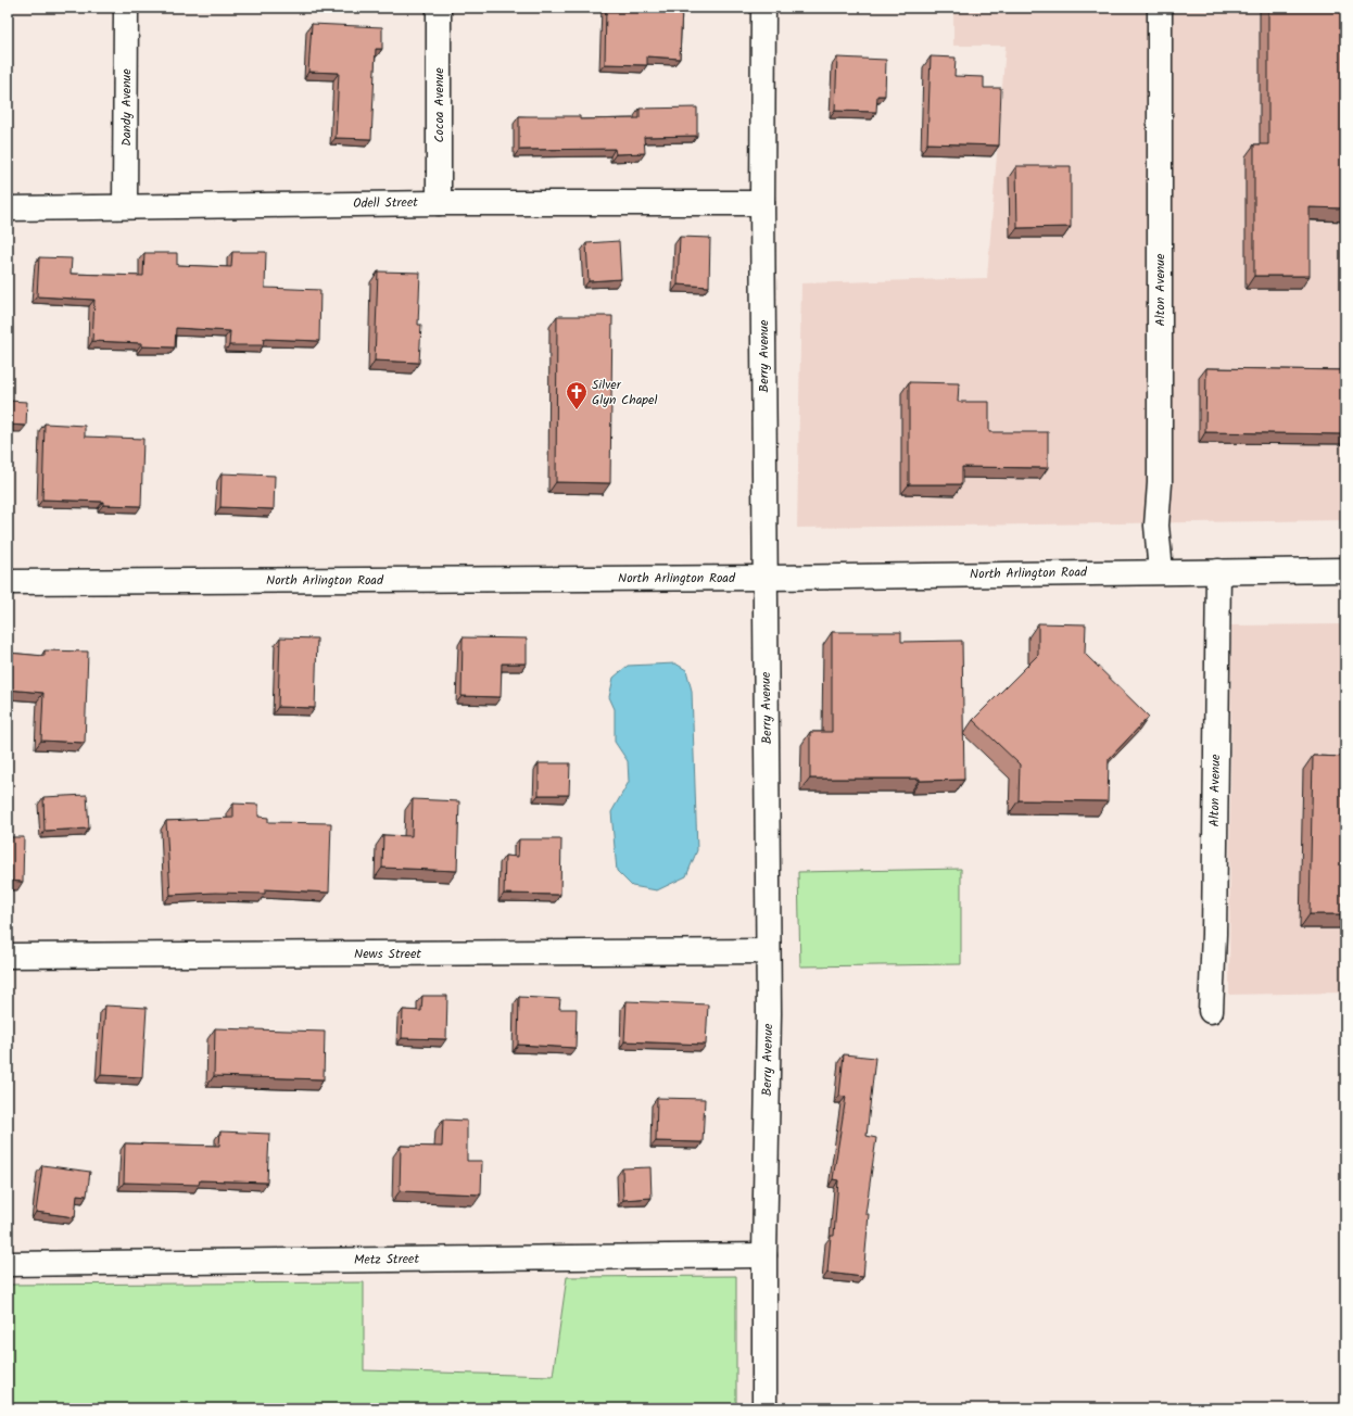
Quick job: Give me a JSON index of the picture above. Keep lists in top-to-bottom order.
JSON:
{
  "streets": {
    "street": [
      "Cocoa Avenue",
      "Dandy Avenue",
      "Odell Street",
      "Alton Avenue",
      "Berry Avenue",
      "North Arlington Road",
      "News Street",
      "Metz Street"
    ]
  },
  "crossings": [
    ["Cocoa Avenue", "Odell Street"],
    ["Dandy Avenue", "Odell Street"],
    ["Odell Street", "Berry Avenue"],
    ["Alton Avenue", "North Arlington Road"],
    ["Berry Avenue", "North Arlington Road"],
    ["Berry Avenue", "News Street"],
    ["Berry Avenue", "Metz Street"]
  ],
  "places": {
    "church": ["Silver Glyn Chapel"]
  }
}
